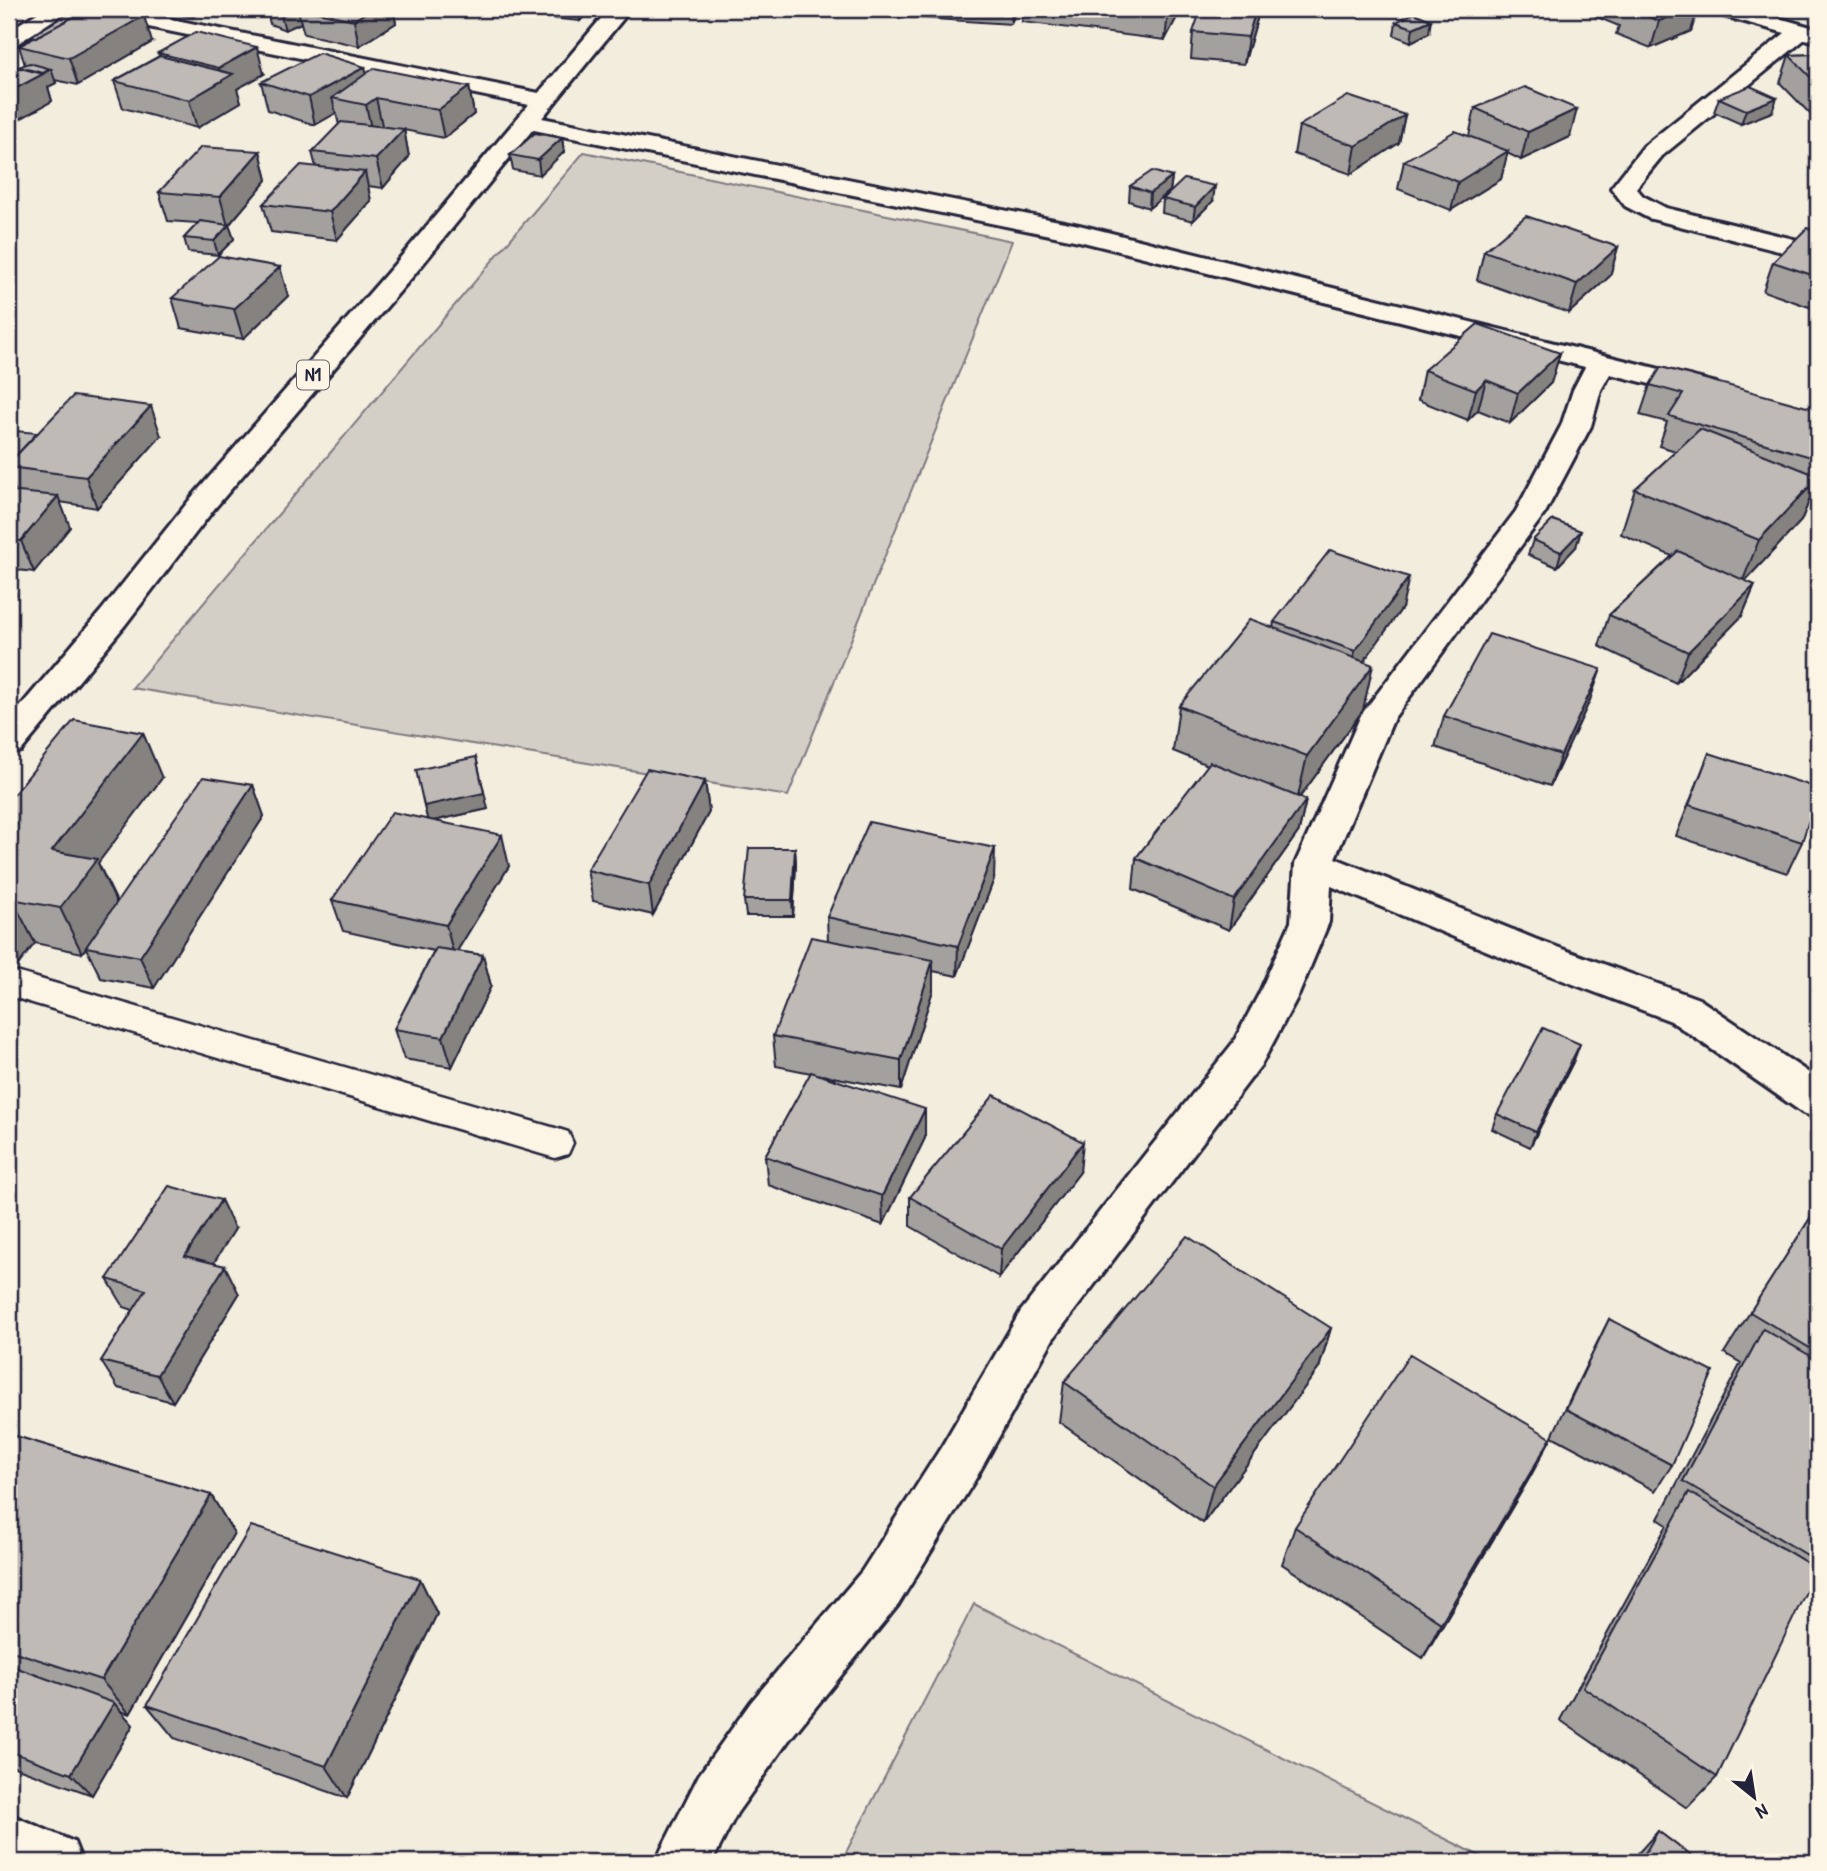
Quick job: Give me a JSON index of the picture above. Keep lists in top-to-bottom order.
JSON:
{
  "streets": {
    "street": ["N1"]
  },
  "north": "bottom right"
}
